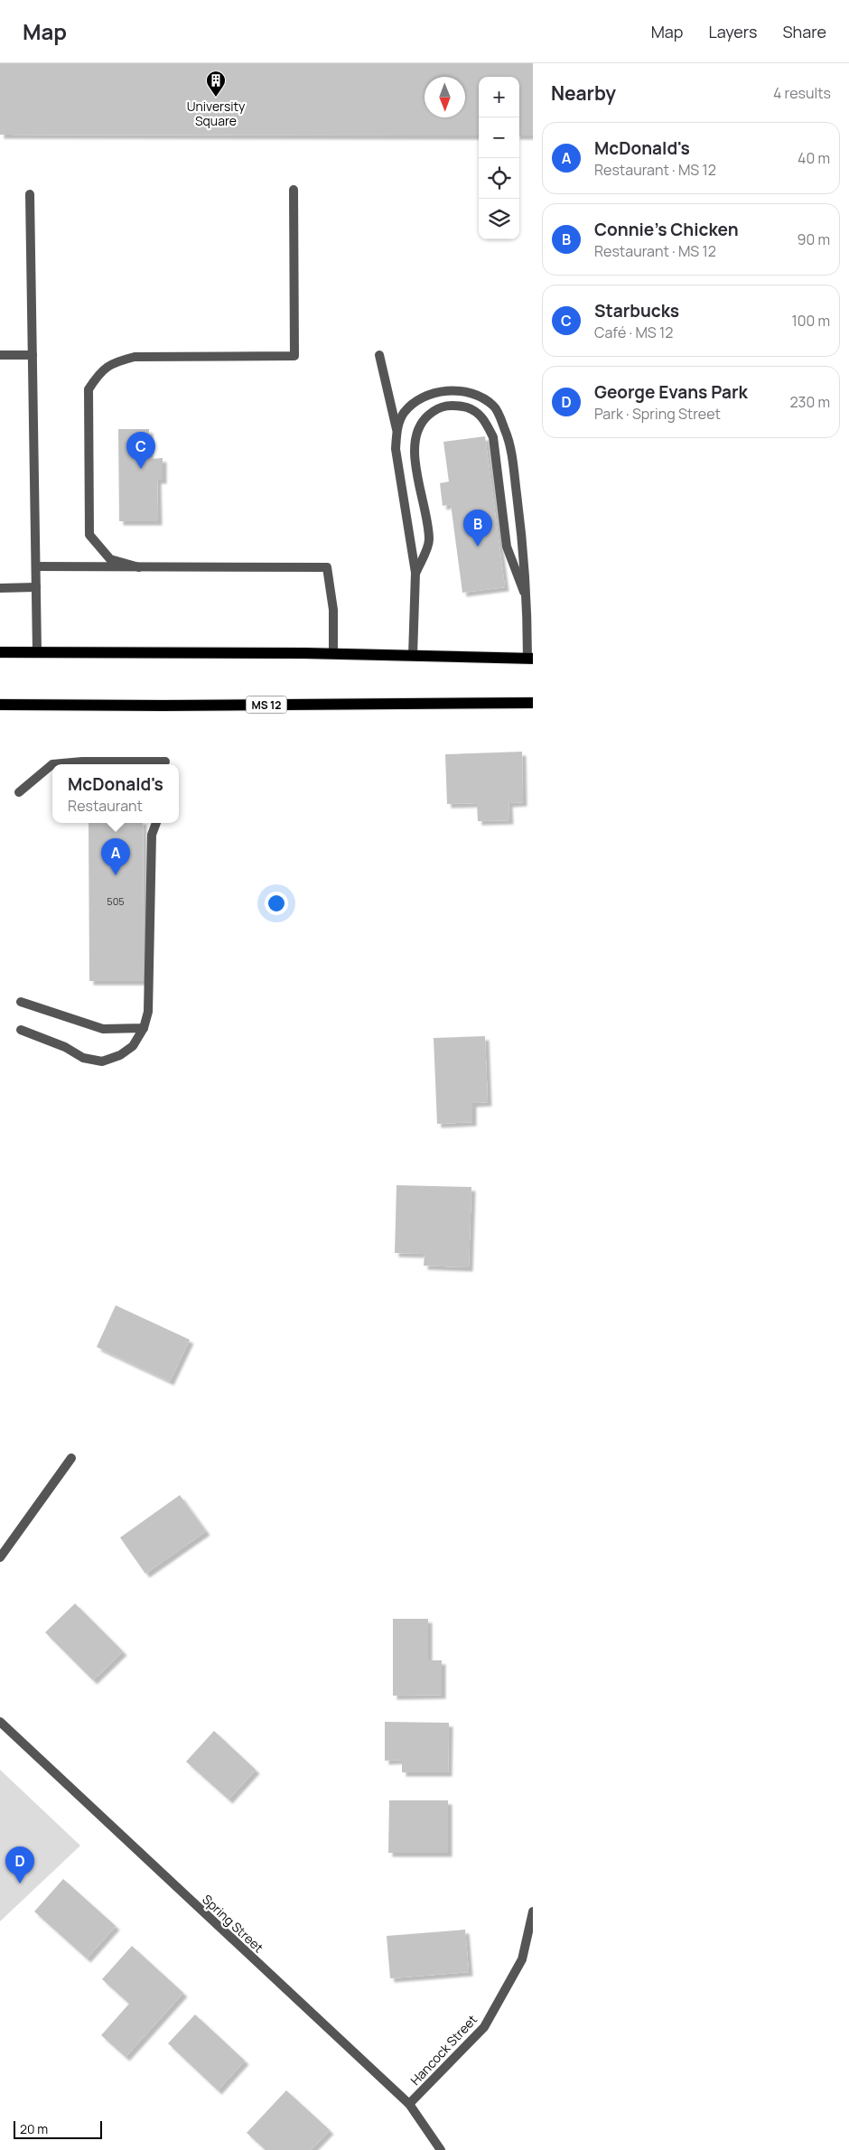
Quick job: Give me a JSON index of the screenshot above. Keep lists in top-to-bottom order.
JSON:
{
  "streets": {
    "main road": ["MS 12"],
    "street": ["Spring Street", "Hancock Street"]
  },
  "crossings": [
    ["Spring Street", "Hancock Street"]
  ],
  "places": {
    "building": ["University Square"]
  },
  "house_numbers": ["505"],
  "scale_bar": "20 m",
  "north": "bottom",
  "page": {
    "header": "Map",
    "nav": ["Map", "Layers", "Share"],
    "heading": ["Nearby", "4 results"],
    "map_buttons": ["+", "−"],
    "list": [
      {
        "mark": "A",
        "name": "McDonald's",
        "note": "Restaurant · MS 12",
        "value": "40 m"
      },
      {
        "mark": "B",
        "name": "Connie's Chicken",
        "note": "Restaurant · MS 12",
        "value": "90 m"
      },
      {
        "mark": "C",
        "name": "Starbucks",
        "note": "Café · MS 12",
        "value": "100 m"
      },
      {
        "mark": "D",
        "name": "George Evans Park",
        "note": "Park · Spring Street",
        "value": "230 m"
      }
    ],
    "pins": [
      "C",
      "B",
      "A",
      "D"
    ],
    "popup": ["McDonald's", "Restaurant"],
    "scale": "20 m"
  }
}
